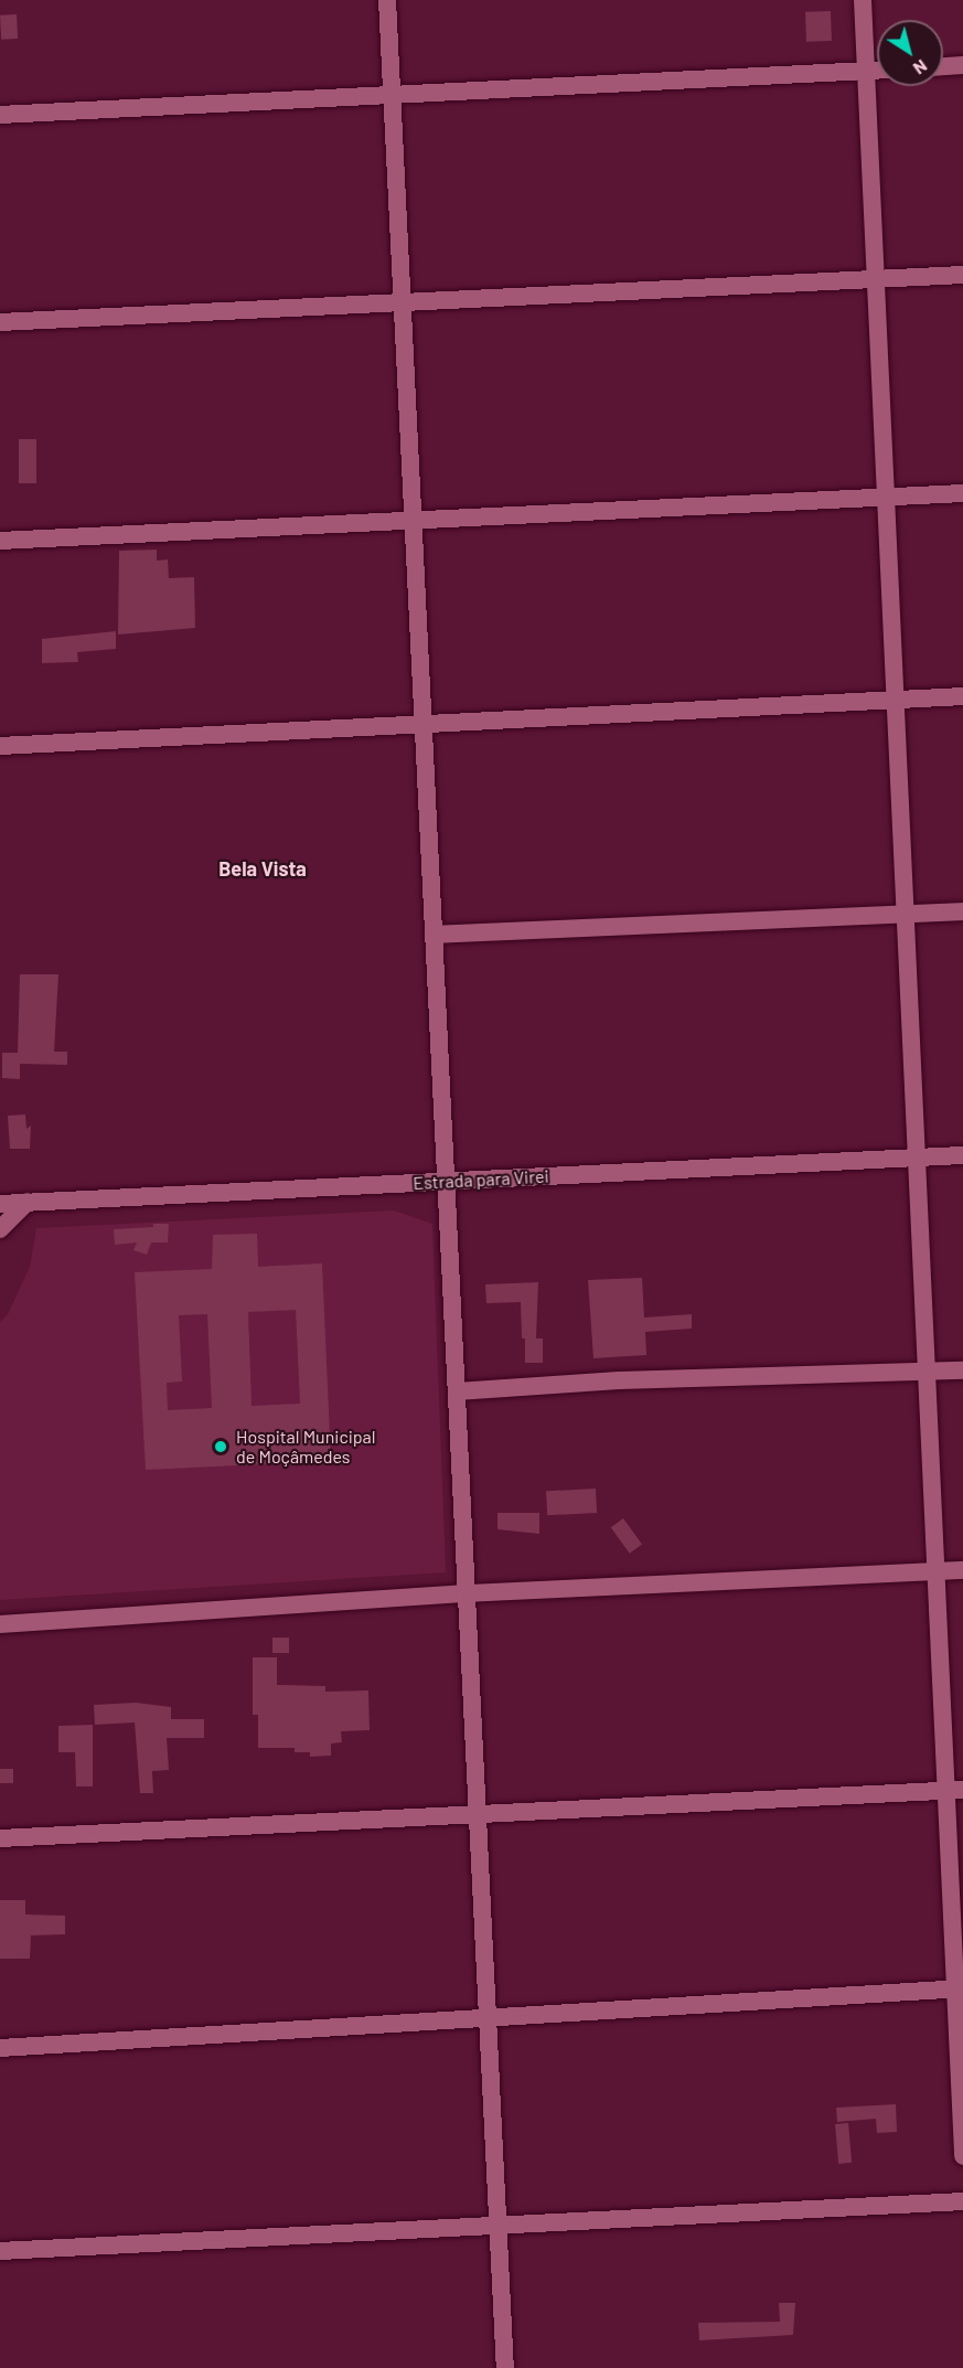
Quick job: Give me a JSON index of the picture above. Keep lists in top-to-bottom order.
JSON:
{
  "streets": {
    "street": ["Estrada para Virei"]
  },
  "districts": ["Bela Vista"],
  "places": ["Hospital Municipal de Moçâmedes"],
  "north": "bottom right"
}
